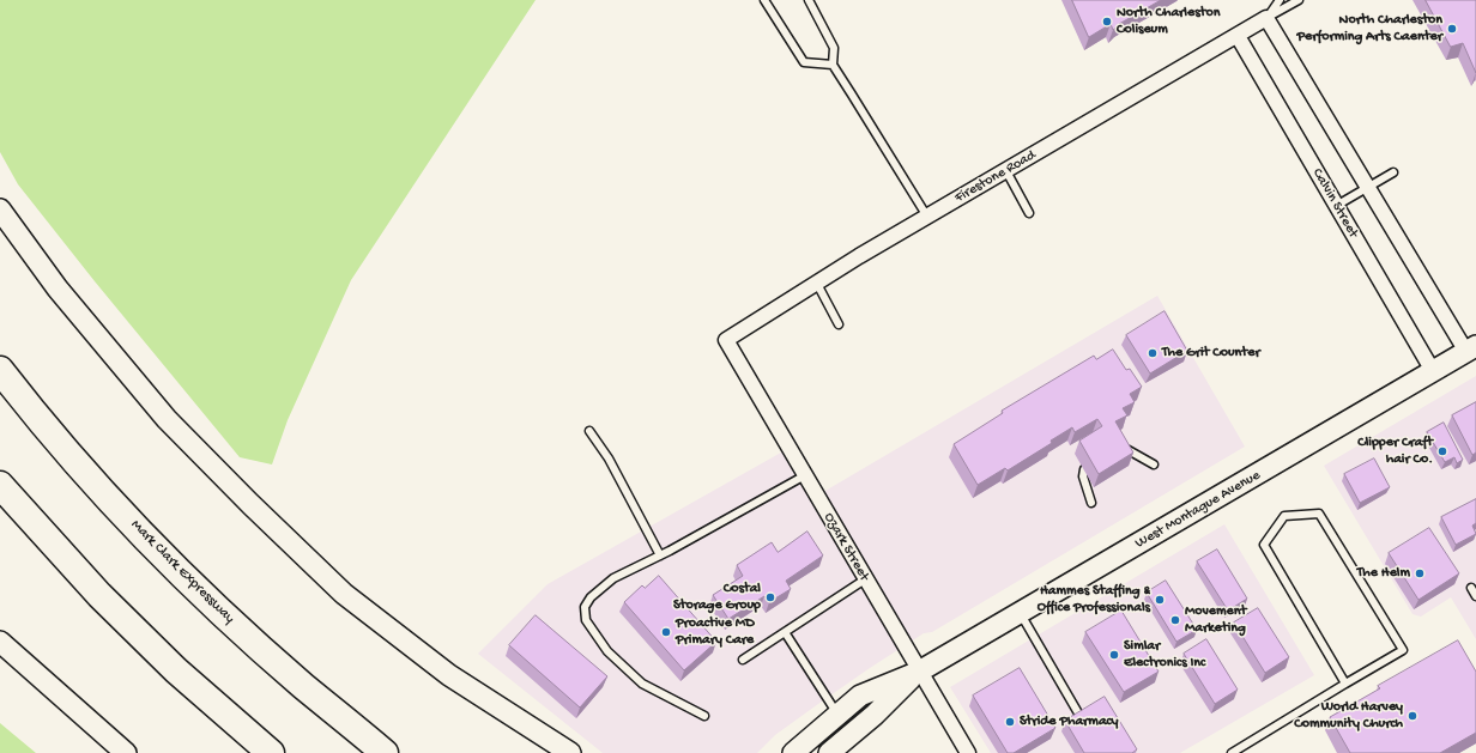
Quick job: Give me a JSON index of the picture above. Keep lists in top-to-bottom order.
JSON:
{
  "streets": {
    "highway": ["Mark Clark Expressway"],
    "main road": ["West Montague Avenue"],
    "street": ["Firestone Road", "Calvin Street", "Ozark Street"]
  },
  "crossings": [
    ["Firestone Road", "Calvin Street"],
    ["Firestone Road", "Ozark Street"],
    ["Calvin Street", "West Montague Avenue"],
    ["West Montague Avenue", "Ozark Street"]
  ],
  "places": [
    "North Charleston Coliseum",
    "North Charleston Performing Arts Caenter",
    "The Grit Counter",
    "Clipper Craft hair Co.",
    "The Helm",
    "Costal Storage Group",
    "Hammes Staffing & Office Professionals",
    "Movement Marketing",
    "Proactive MD Primary Care",
    "Simlar Electronics Inc",
    "World Harvey Community Church",
    "Stride Pharmacy"
  ]
}
